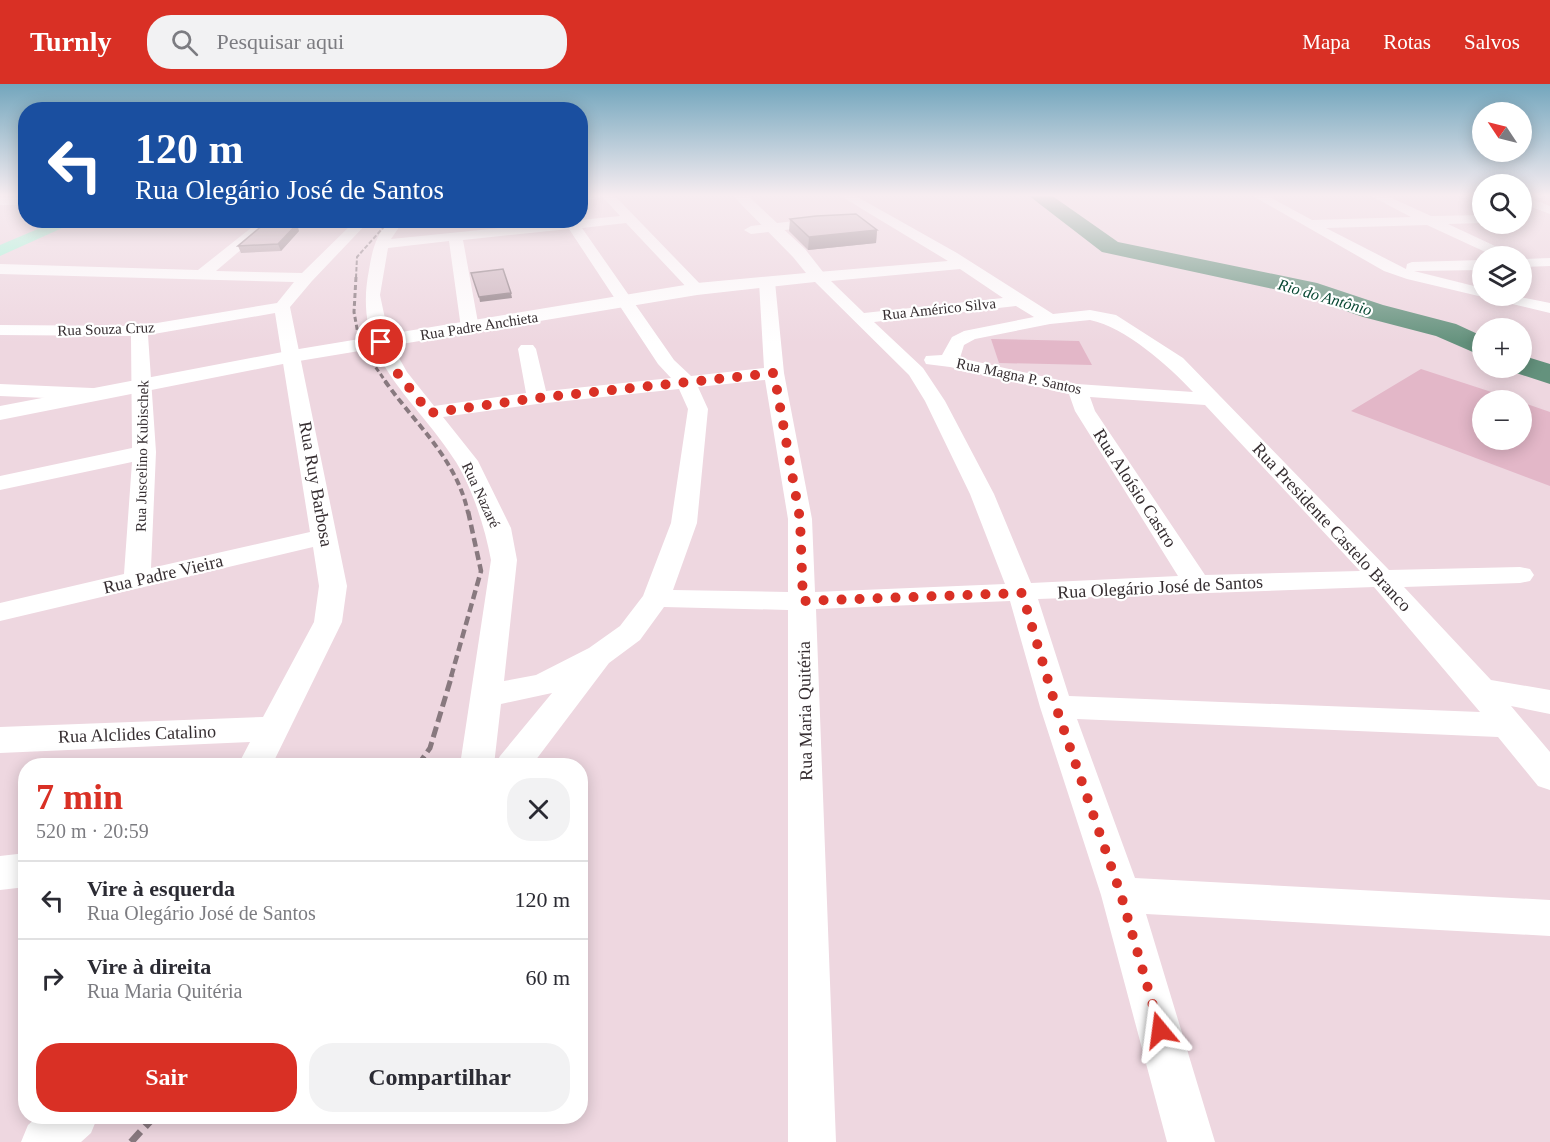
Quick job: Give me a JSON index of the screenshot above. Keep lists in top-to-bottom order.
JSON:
{
  "streets": {
    "street": [
      "Rua Américo Silva",
      "Rua Padre Anchieta",
      "Rua Souza Cruz",
      "Rua Magna P. Santos",
      "Rua Juscelino Kubischek",
      "Rua Ruy Barbosa",
      "Rua Aloísio Castro",
      "Rua Nazaré",
      "Rua Presidente Castelo Branco",
      "Rua Padre Vieira",
      "Rua Olegário José de Santos",
      "Rua Maria Quitéria",
      "Rua Alclides Catalino"
    ]
  },
  "crossings": [
    ["Rua Padre Anchieta", "Rua Juscelino Kubischek"],
    ["Rua Padre Anchieta", "Rua Ruy Barbosa"],
    ["Rua Padre Anchieta", "Rua Nazaré"],
    ["Rua Padre Anchieta", "Rua Maria Quitéria"],
    ["Rua Souza Cruz", "Rua Juscelino Kubischek"],
    ["Rua Souza Cruz", "Rua Ruy Barbosa"],
    ["Rua Magna P. Santos", "Rua Aloísio Castro"],
    ["Rua Magna P. Santos", "Rua Presidente Castelo Branco"],
    ["Rua Juscelino Kubischek", "Rua Padre Vieira"],
    ["Rua Ruy Barbosa", "Rua Padre Vieira"],
    ["Rua Ruy Barbosa", "Rua Alclides Catalino"],
    ["Rua Aloísio Castro", "Rua Olegário José de Santos"],
    ["Rua Presidente Castelo Branco", "Rua Olegário José de Santos"],
    ["Rua Olegário José de Santos", "Rua Maria Quitéria"]
  ],
  "water": ["Rio do Antônio"],
  "north": "top left",
  "page": {
    "header": "Turnly",
    "search": "Pesquisar aqui",
    "nav": ["Mapa", "Rotas", "Salvos"],
    "map_buttons": ["+", "−"],
    "turn": ["120 m", "Rua Olegário José de Santos"],
    "heading": ["7 min", "520 m · 20:59"],
    "list": [
      {
        "name": "Vire à esquerda",
        "note": "Rua Olegário José de Santos",
        "value": "120 m"
      },
      {
        "name": "Vire à direita",
        "note": "Rua Maria Quitéria",
        "value": "60 m"
      }
    ],
    "buttons": ["Sair", "Compartilhar"]
  }
}
